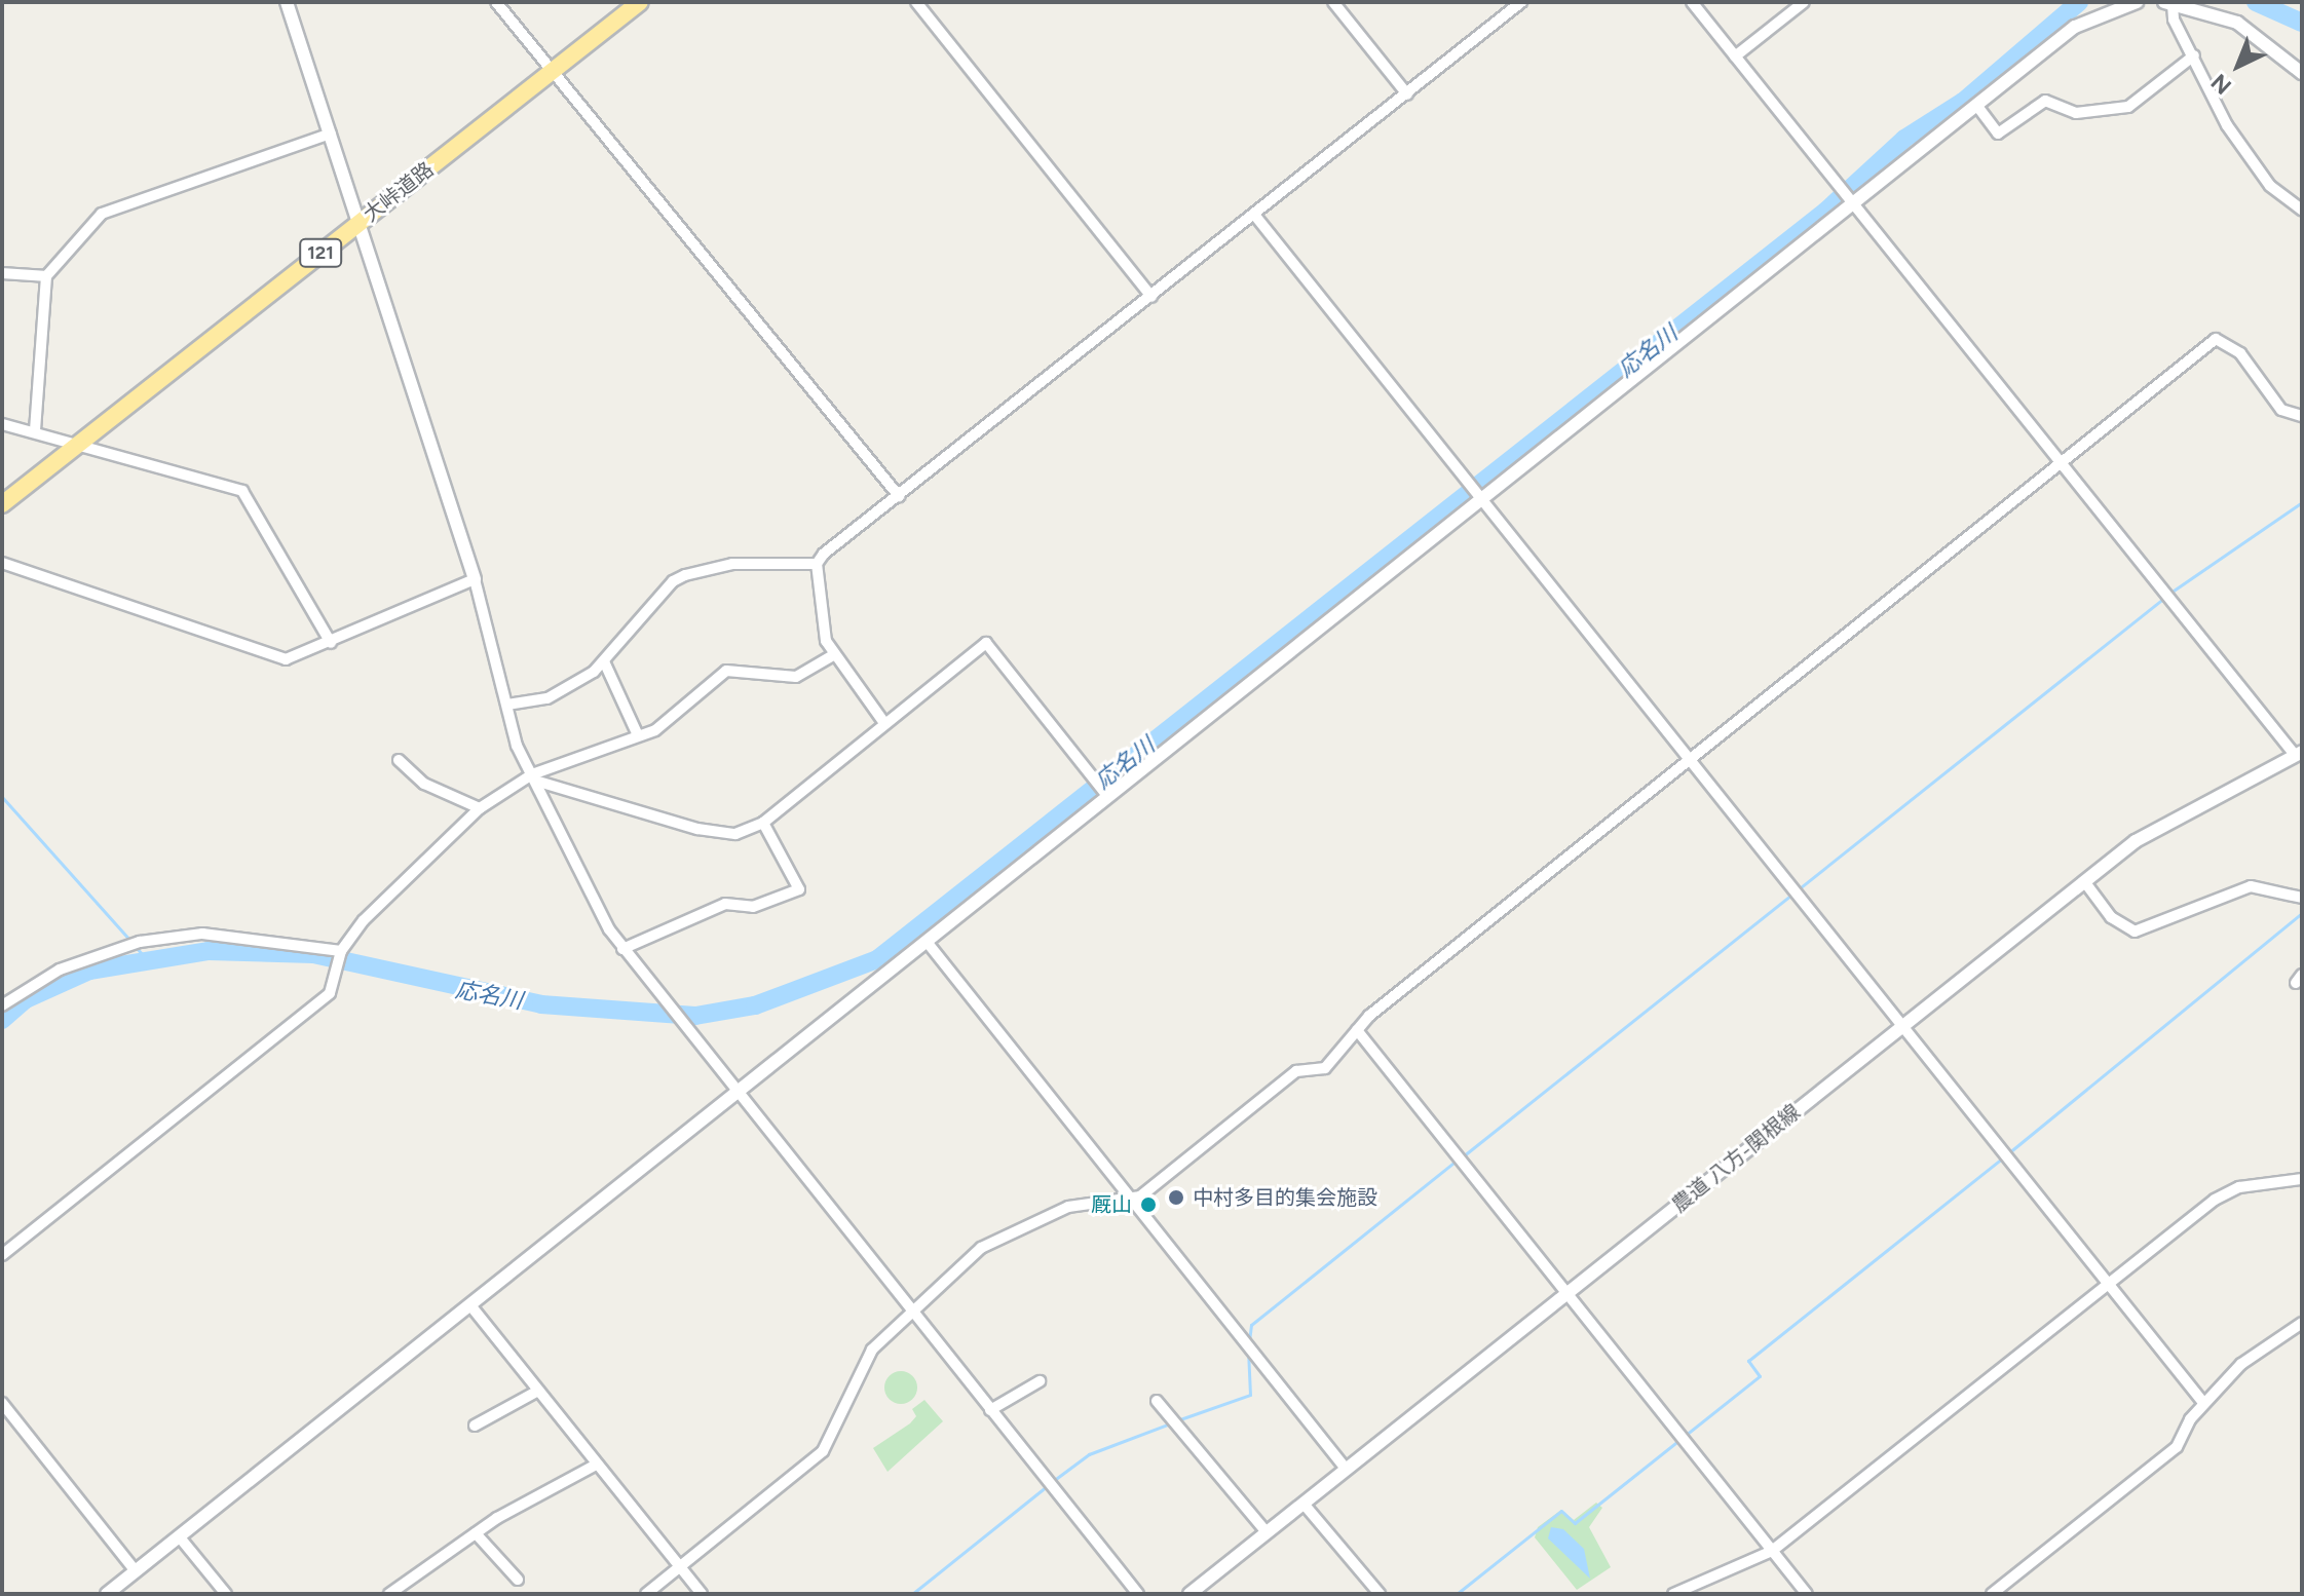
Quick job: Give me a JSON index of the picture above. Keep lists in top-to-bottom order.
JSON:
{
  "streets": {
    "highway": ["大峠道路", "121"],
    "street": ["農道 八方-関根線"]
  },
  "water": ["応名川"],
  "places": ["中村多目的集会施設", "厩山"],
  "north": "bottom left"
}
